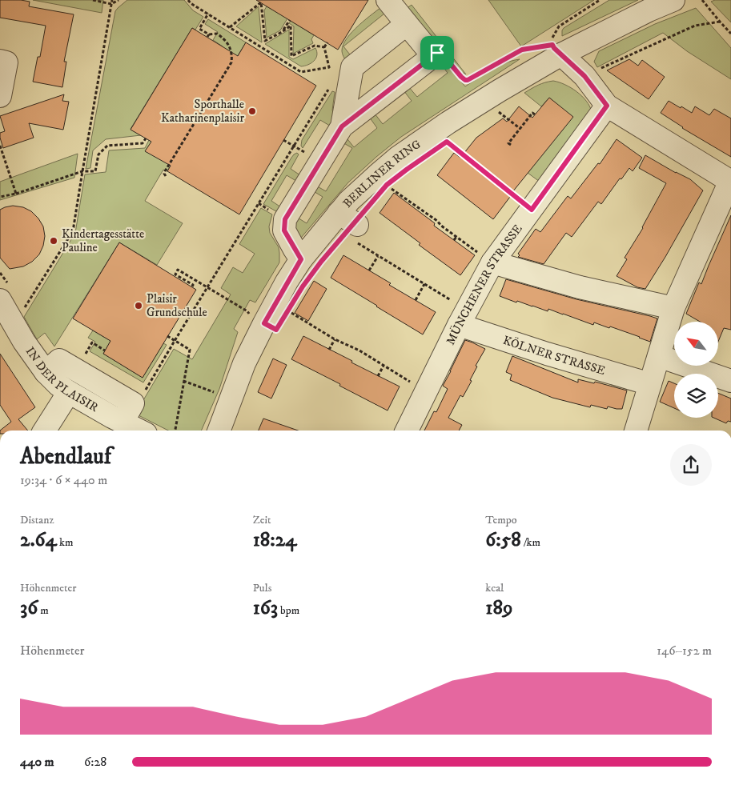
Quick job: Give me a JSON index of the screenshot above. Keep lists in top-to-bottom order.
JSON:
{
  "streets": {
    "street": [
      "BERLINER RING",
      "MÜNCHENER STRASSE",
      "KÖLNER STRASSE",
      "IN DER PLAISIR"
    ]
  },
  "crossings": [
    ["MÜNCHENER STRASSE", "KÖLNER STRASSE"]
  ],
  "places": ["Sporthalle Katharinenplaisir", "Kindertagesstätte Pauline", "Plaisir Grundschule"],
  "north": "top left",
  "page": {
    "heading": ["Abendlauf", "19:34 · 6 × 440 m"],
    "stats": [
      ["Distanz", "2.64 km"],
      ["Zeit", "18:24"],
      ["Tempo", "6:58 /km"],
      ["Höhenmeter", "36 m"],
      ["Puls", "163 bpm"],
      ["kcal", "189"]
    ],
    "chart": ["Höhenmeter", "146–152 m"],
    "list": [
      {
        "name": "440 m",
        "note": "6:28"
      }
    ]
  }
}
